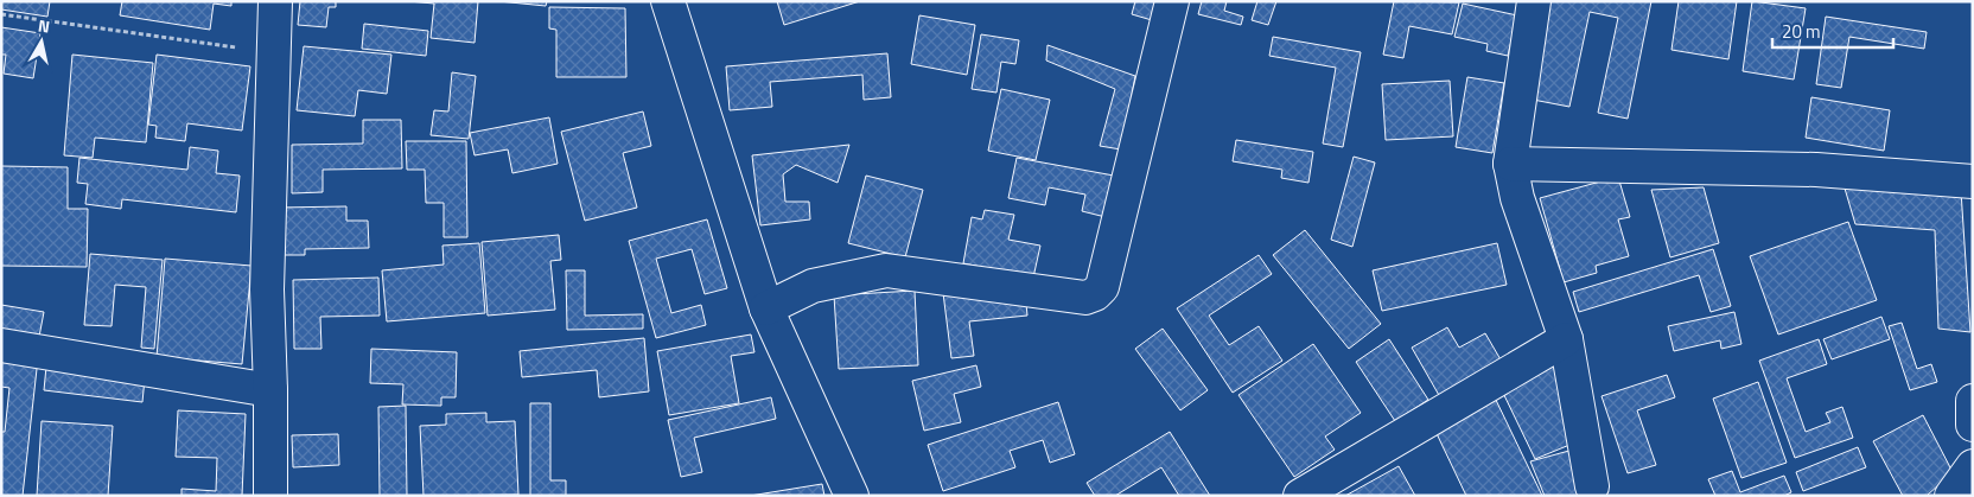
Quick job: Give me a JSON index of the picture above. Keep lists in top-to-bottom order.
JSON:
{
  "scale_bar": "20 m",
  "north": "top"
}
